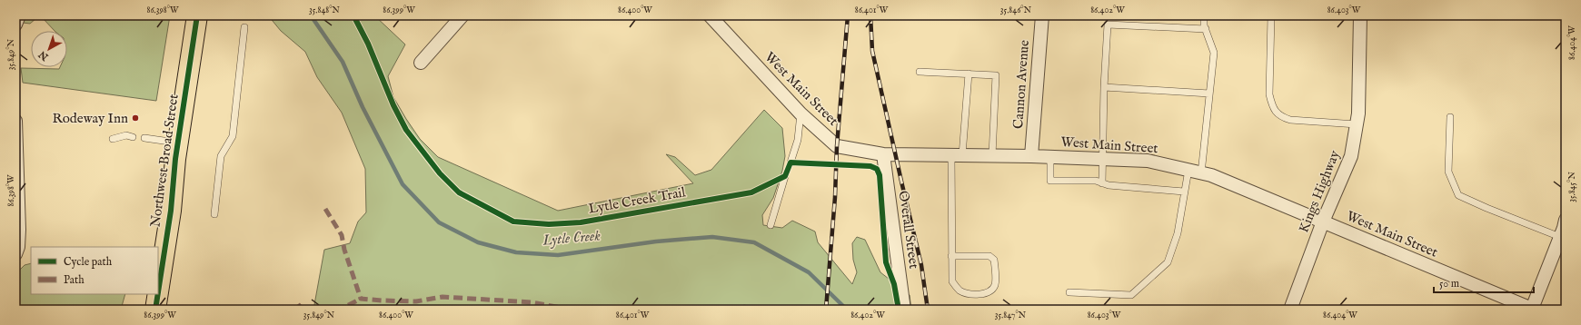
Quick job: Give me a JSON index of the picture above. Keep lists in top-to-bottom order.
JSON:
{
  "streets": {
    "main road": ["Northwest Broad Street"],
    "street": [
      "Cannon Avenue",
      "West Main Street",
      "Kings Highway",
      "Overall Street"
    ],
    "cycle path": ["Lytle Creek Trail"]
  },
  "crossings": [
    ["Cannon Avenue", "West Main Street"],
    ["West Main Street", "Kings Highway"],
    ["West Main Street", "Overall Street"]
  ],
  "water": ["Lytle Creek"],
  "places": ["Rodeway Inn"],
  "legend": ["Cycle path", "Path"],
  "scale_bar": "50 m",
  "north": "bottom left",
  "coordinates": [
    "86.398°W",
    "35.848°N",
    "86.399°W",
    "86.400°W",
    "86.401°W",
    "35.846°N",
    "86.402°W",
    "86.403°W",
    "86.404°W",
    "35.849°N",
    "35.845°N",
    "35.847°N"
  ]
}
